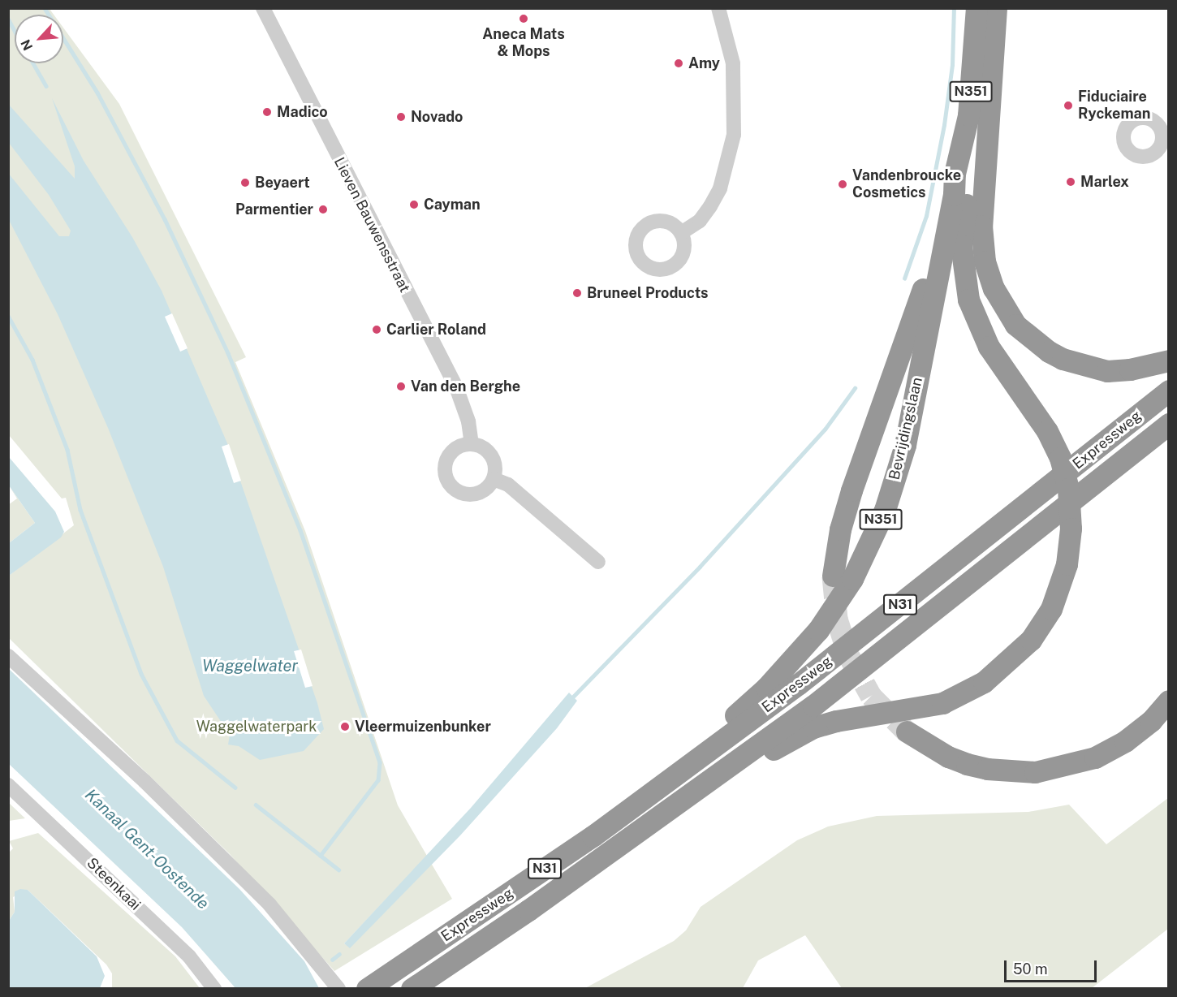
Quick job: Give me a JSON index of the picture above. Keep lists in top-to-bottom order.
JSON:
{
  "streets": {
    "highway": [
      "N351",
      "Bevrijdingslaan",
      "Expressweg",
      "N31"
    ],
    "street": ["Lieven Bauwensstraat", "Steenkaai"]
  },
  "crossings": [
    ["N351", "Bevrijdingslaan"],
    ["N351", "Expressweg"],
    ["Bevrijdingslaan", "Expressweg"]
  ],
  "water": ["Waggelwater", "Kanaal Gent-Oostende"],
  "parks": ["Waggelwaterpark"],
  "places": [
    "Aneca Mats & Mops",
    "Amy",
    "Fiduciaire Ryckeman",
    "Madico",
    "Novado",
    "Marlex",
    "Beyaert",
    "Vandenbroucke Cosmetics",
    "Cayman",
    "Parmentier",
    "Bruneel Products",
    "Carlier Roland",
    "Van den Berghe",
    "Vleermuizenbunker"
  ],
  "scale_bar": "50 m",
  "north": "bottom left"
}
